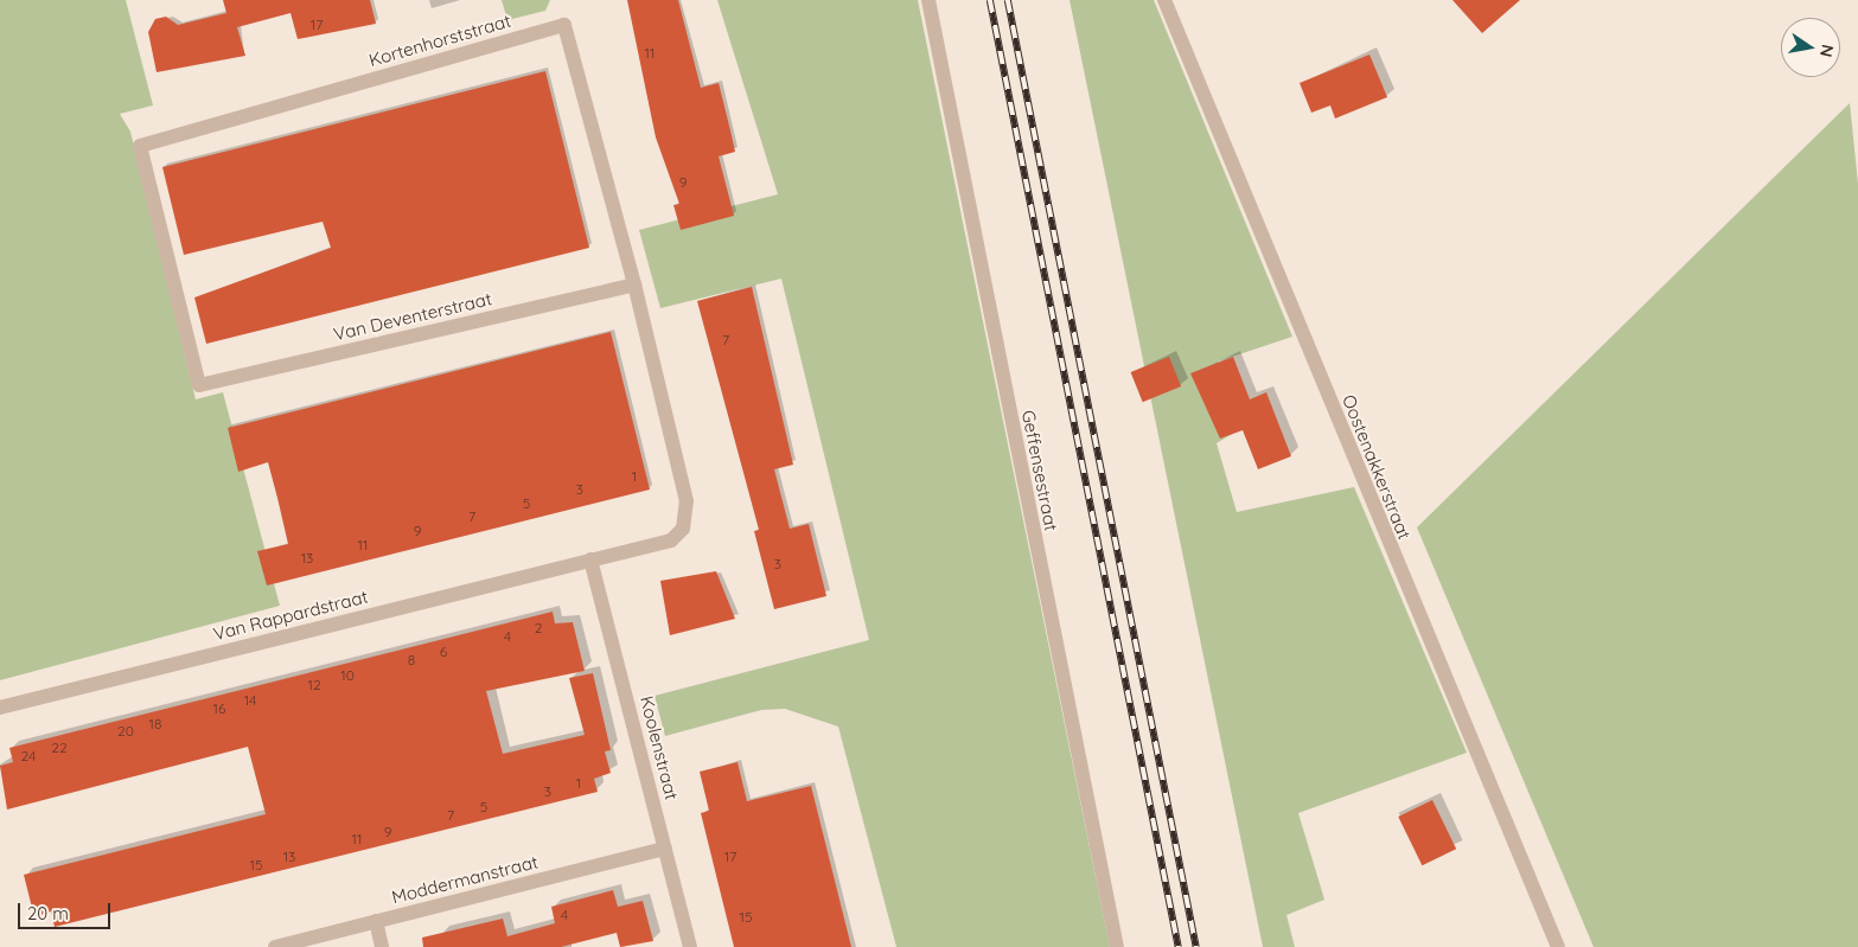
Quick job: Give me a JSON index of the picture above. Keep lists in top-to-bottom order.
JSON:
{
  "streets": {
    "street": [
      "Kortenhorststraat",
      "Van Deventerstraat",
      "Oostenakkerstraat",
      "Geffensestraat",
      "Van Rappardstraat",
      "Koolenstraat",
      "Moddermanstraat"
    ]
  },
  "crossings": [
    ["Kortenhorststraat", "Van Deventerstraat"],
    ["Kortenhorststraat", "Van Rappardstraat"],
    ["Kortenhorststraat", "Koolenstraat"],
    ["Van Rappardstraat", "Koolenstraat"],
    ["Koolenstraat", "Moddermanstraat"]
  ],
  "house_numbers": [
    "17",
    "11",
    "9",
    "7",
    "1",
    "3",
    "5",
    "7",
    "9",
    "11",
    "13",
    "3",
    "2",
    "4",
    "6",
    "8",
    "10",
    "12",
    "14",
    "16",
    "18",
    "20",
    "22",
    "24",
    "1",
    "3",
    "5",
    "7",
    "9",
    "11",
    "13",
    "17",
    "15",
    "4",
    "15"
  ],
  "scale_bar": "20 m",
  "north": "right"
}
